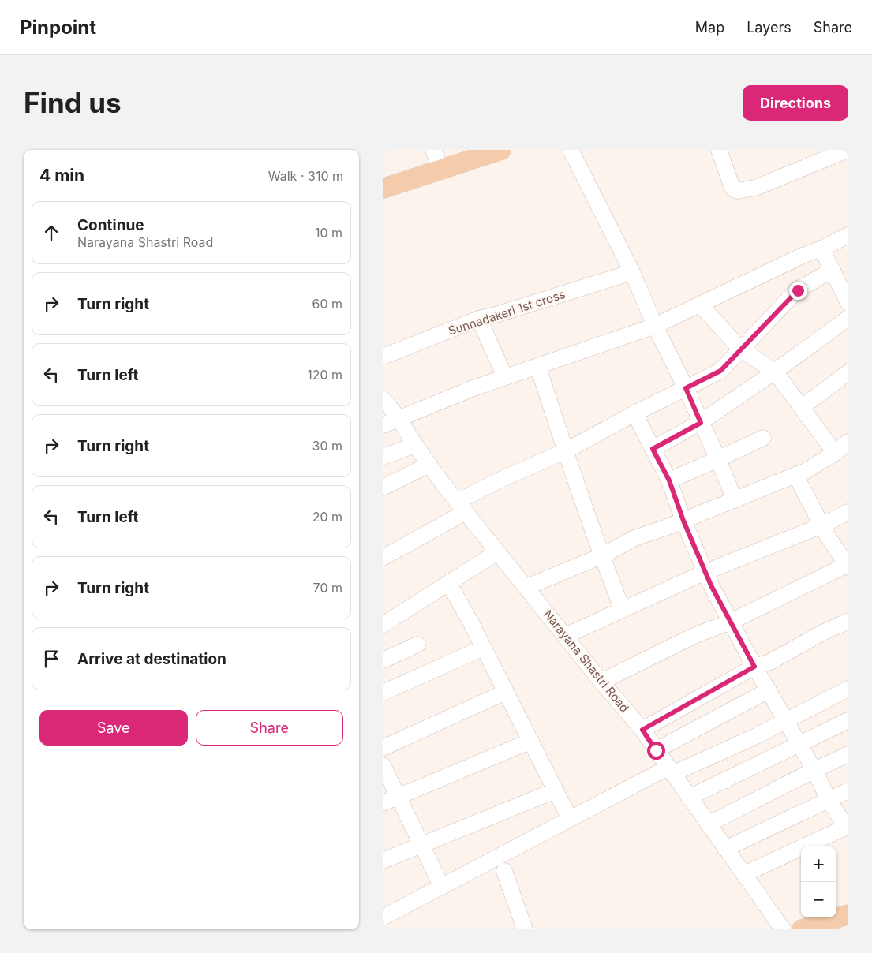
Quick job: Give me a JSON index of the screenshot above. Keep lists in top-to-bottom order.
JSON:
{
  "streets": {
    "street": ["Sunnadakeri 1st cross", "Narayana Shastri Road"]
  },
  "page": {
    "header": "Pinpoint",
    "nav": ["Map", "Layers", "Share"],
    "buttons": [
      "Directions",
      ["Save", "Share"]
    ],
    "title": "Find us",
    "heading": ["4 min", "Walk · 310 m"],
    "list": [
      ["Continue", "Narayana Shastri Road", "10 m"],
      ["Turn right", "60 m"],
      ["Turn left", "120 m"],
      ["Turn right", "30 m"],
      ["Turn left", "20 m"],
      ["Turn right", "70 m"],
      "Arrive at destination"
    ],
    "map_buttons": ["+", "−"]
  }
}
